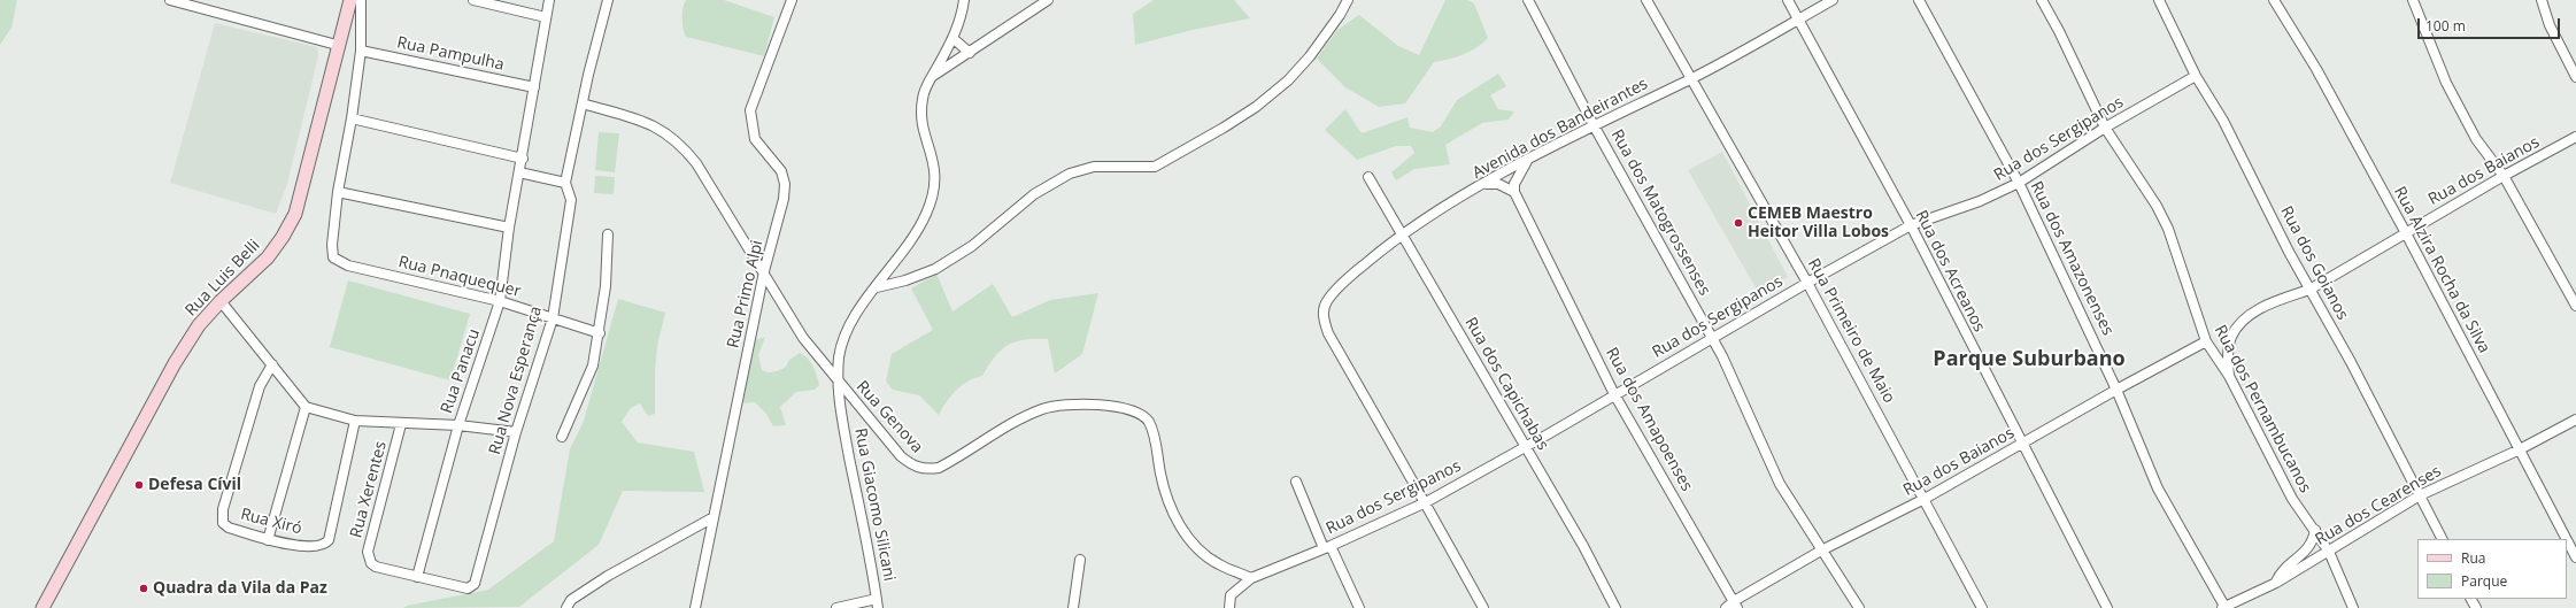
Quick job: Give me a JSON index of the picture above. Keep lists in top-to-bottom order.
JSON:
{
  "streets": {
    "street": [
      "Rua Pampulha",
      "Avenida dos Bandeirantes",
      "Rua dos Sergipanos",
      "Rua dos Baianos",
      "Rua dos Matogrossenses",
      "Rua dos Amazonenses",
      "Rua dos Goianos",
      "Rua Alzira Rocha da Silva",
      "Rua dos Acreanos",
      "Rua Pnaquequer",
      "Rua Luis Belli",
      "Rua Primo Alpi",
      "Rua Primeiro de Maio",
      "Rua Panacu",
      "Rua Nova Esperança",
      "Rua dos Capichabas",
      "Rua dos Pernambucanos",
      "Rua Genova",
      "Rua dos Amapoenses",
      "Rua Xerentes",
      "Rua Giacomo Silicani",
      "Rua dos Cearenses",
      "Rua Xiró"
    ]
  },
  "crossings": [
    ["Rua Pampulha", "Rua Panacu"],
    ["Avenida dos Bandeirantes", "Rua dos Sergipanos"],
    ["Avenida dos Bandeirantes", "Rua dos Matogrossenses"],
    ["Avenida dos Bandeirantes", "Rua dos Acreanos"],
    ["Avenida dos Bandeirantes", "Rua Primeiro de Maio"],
    ["Avenida dos Bandeirantes", "Rua dos Capichabas"],
    ["Rua dos Sergipanos", "Rua dos Matogrossenses"],
    ["Rua dos Sergipanos", "Rua dos Amazonenses"],
    ["Rua dos Sergipanos", "Rua dos Goianos"],
    ["Rua dos Sergipanos", "Rua dos Acreanos"],
    ["Rua dos Sergipanos", "Rua Primeiro de Maio"],
    ["Rua dos Sergipanos", "Rua dos Capichabas"],
    ["Rua dos Sergipanos", "Rua dos Pernambucanos"],
    ["Rua dos Sergipanos", "Rua Genova"],
    ["Rua dos Sergipanos", "Rua dos Amapoenses"],
    ["Rua dos Baianos", "Rua dos Matogrossenses"],
    ["Rua dos Baianos", "Rua dos Amazonenses"],
    ["Rua dos Baianos", "Rua dos Goianos"],
    ["Rua dos Baianos", "Rua Alzira Rocha da Silva"],
    ["Rua dos Baianos", "Rua dos Acreanos"],
    ["Rua dos Baianos", "Rua Primeiro de Maio"],
    ["Rua dos Baianos", "Rua dos Pernambucanos"],
    ["Rua dos Baianos", "Rua dos Amapoenses"],
    ["Rua dos Amazonenses", "Rua dos Cearenses"],
    ["Rua dos Goianos", "Rua dos Cearenses"],
    ["Rua Alzira Rocha da Silva", "Rua dos Cearenses"],
    ["Rua Pnaquequer", "Rua Panacu"],
    ["Rua Pnaquequer", "Rua Nova Esperança"],
    ["Rua Primo Alpi", "Rua Genova"],
    ["Rua Panacu", "Rua Xerentes"],
    ["Rua Nova Esperança", "Rua Genova"],
    ["Rua Nova Esperança", "Rua Xerentes"],
    ["Rua dos Pernambucanos", "Rua dos Cearenses"],
    ["Rua Genova", "Rua Giacomo Silicani"]
  ],
  "districts": ["Parque Suburbano"],
  "places": ["CEMEB Maestro Heitor Villa Lobos", "Defesa Cívil", "Quadra da Vila da Paz"],
  "legend": ["Rua", "Parque"],
  "scale_bar": "100 m"
}
